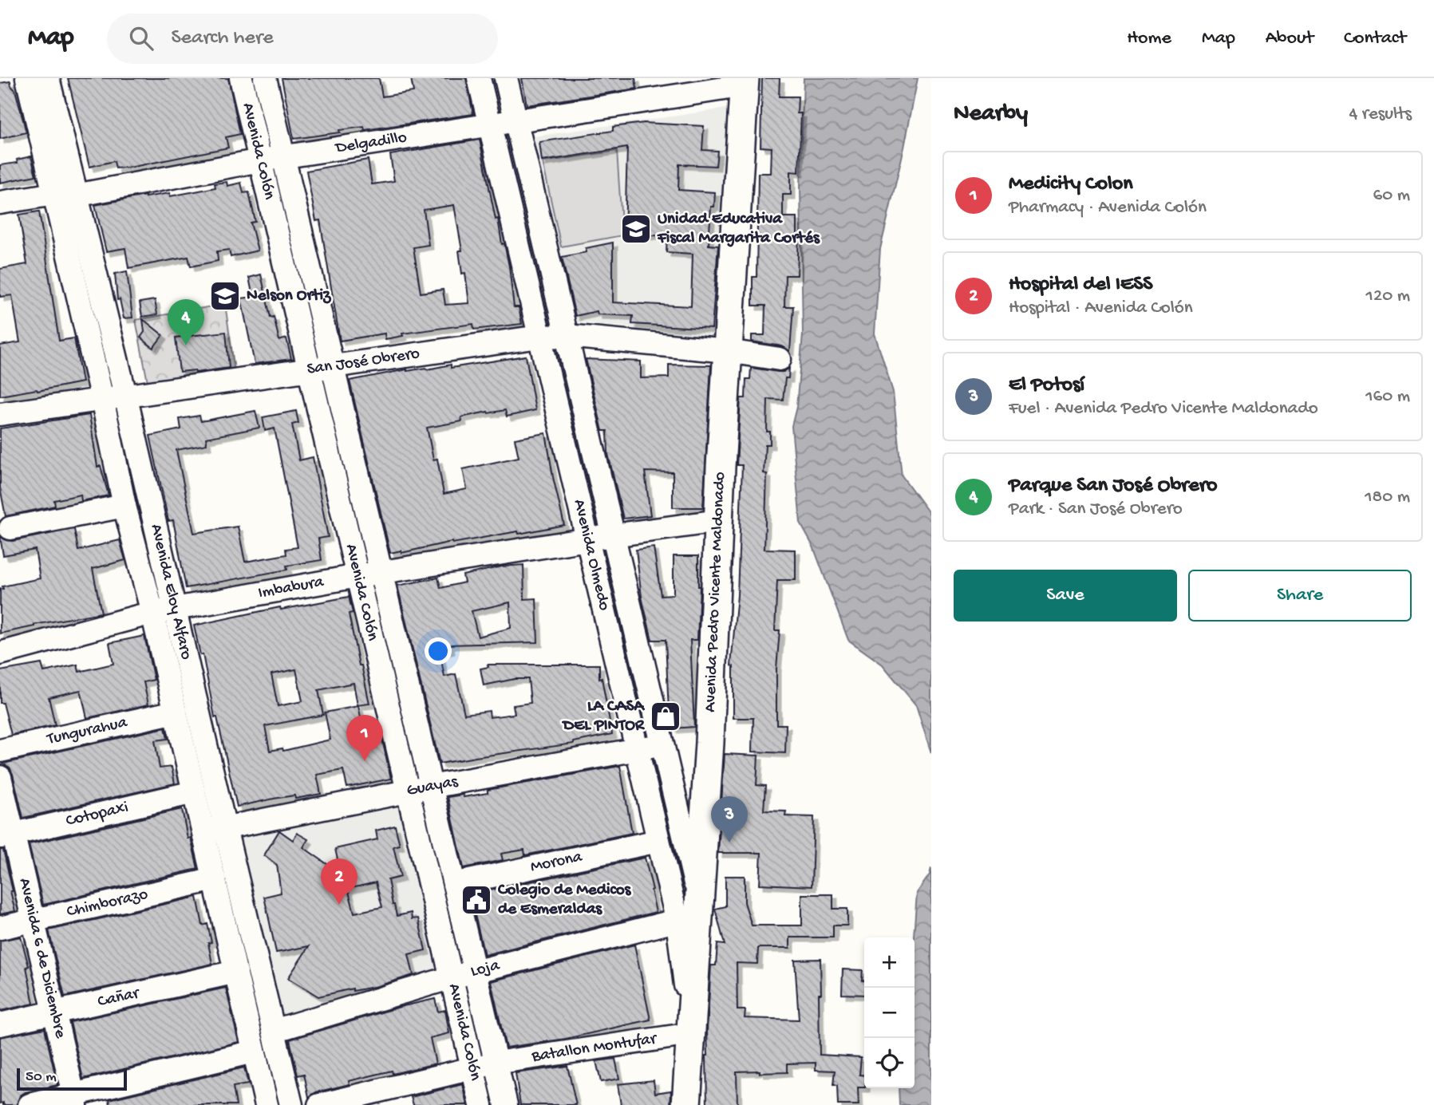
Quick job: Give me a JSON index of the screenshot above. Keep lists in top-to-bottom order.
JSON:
{
  "streets": {
    "main road": ["Avenida Pedro Vicente Maldonado"],
    "street": [
      "Delgadillo",
      "Avenida Colón",
      "San José Obrero",
      "Avenida Olmedo",
      "Imbabura",
      "Avenida Eloy Alfaro",
      "Tungurahua",
      "Guayas",
      "Cotopaxi",
      "Morona",
      "Chimborazo",
      "Avenida 6 de Diciembre",
      "Loja",
      "Cañar",
      "Batallon Montufar"
    ]
  },
  "crossings": [
    ["Delgadillo", "Avenida Colón"],
    ["Delgadillo", "Avenida Olmedo"],
    ["Delgadillo", "Avenida Eloy Alfaro"],
    ["Delgadillo", "Avenida Pedro Vicente Maldonado"],
    ["Avenida Colón", "San José Obrero"],
    ["Avenida Colón", "Imbabura"],
    ["Avenida Colón", "Guayas"],
    ["Avenida Colón", "Morona"],
    ["Avenida Colón", "Loja"],
    ["Avenida Colón", "Batallon Montufar"],
    ["San José Obrero", "Avenida Olmedo"],
    ["San José Obrero", "Avenida Eloy Alfaro"],
    ["San José Obrero", "Avenida Pedro Vicente Maldonado"],
    ["Avenida Olmedo", "Imbabura"],
    ["Avenida Olmedo", "Avenida Pedro Vicente Maldonado"],
    ["Avenida Olmedo", "Guayas"],
    ["Avenida Olmedo", "Morona"],
    ["Avenida Olmedo", "Loja"],
    ["Imbabura", "Avenida Eloy Alfaro"],
    ["Imbabura", "Avenida Pedro Vicente Maldonado"],
    ["Avenida Eloy Alfaro", "Tungurahua"],
    ["Avenida Eloy Alfaro", "Guayas"],
    ["Avenida Eloy Alfaro", "Cotopaxi"],
    ["Avenida Eloy Alfaro", "Chimborazo"],
    ["Avenida Eloy Alfaro", "Loja"],
    ["Avenida Eloy Alfaro", "Cañar"],
    ["Avenida Pedro Vicente Maldonado", "Loja"],
    ["Avenida Pedro Vicente Maldonado", "Batallon Montufar"],
    ["Cotopaxi", "Avenida 6 de Diciembre"],
    ["Chimborazo", "Avenida 6 de Diciembre"],
    ["Avenida 6 de Diciembre", "Cañar"]
  ],
  "places": {
    "school or university": ["Unidad Educativa Fiscal Margarita Cortés", "Nelson Ortiz"],
    "shop": ["LA CASA DEL PINTOR"],
    "public building": ["Colegio de Medicos de Esmeraldas"]
  },
  "scale_bar": "50 m",
  "page": {
    "header": "Map",
    "search": "Search here",
    "nav": [
      "Home",
      "Map",
      "About",
      "Contact"
    ],
    "heading": ["Nearby", "4 results"],
    "list": [
      {
        "mark": "1",
        "name": "Medicity Colon",
        "note": "Pharmacy · Avenida Colón",
        "value": "60 m"
      },
      {
        "mark": "2",
        "name": "Hospital del IESS",
        "note": "Hospital · Avenida Colón",
        "value": "120 m"
      },
      {
        "mark": "3",
        "name": "El Potosí",
        "note": "Fuel · Avenida Pedro Vicente Maldonado",
        "value": "160 m"
      },
      {
        "mark": "4",
        "name": "Parque San José Obrero",
        "note": "Park · San José Obrero",
        "value": "180 m"
      }
    ],
    "pins": [
      "4",
      "1",
      "3",
      "2"
    ],
    "buttons": ["Save", "Share"],
    "map_buttons": ["+", "−"],
    "scale": "50 m"
  }
}
